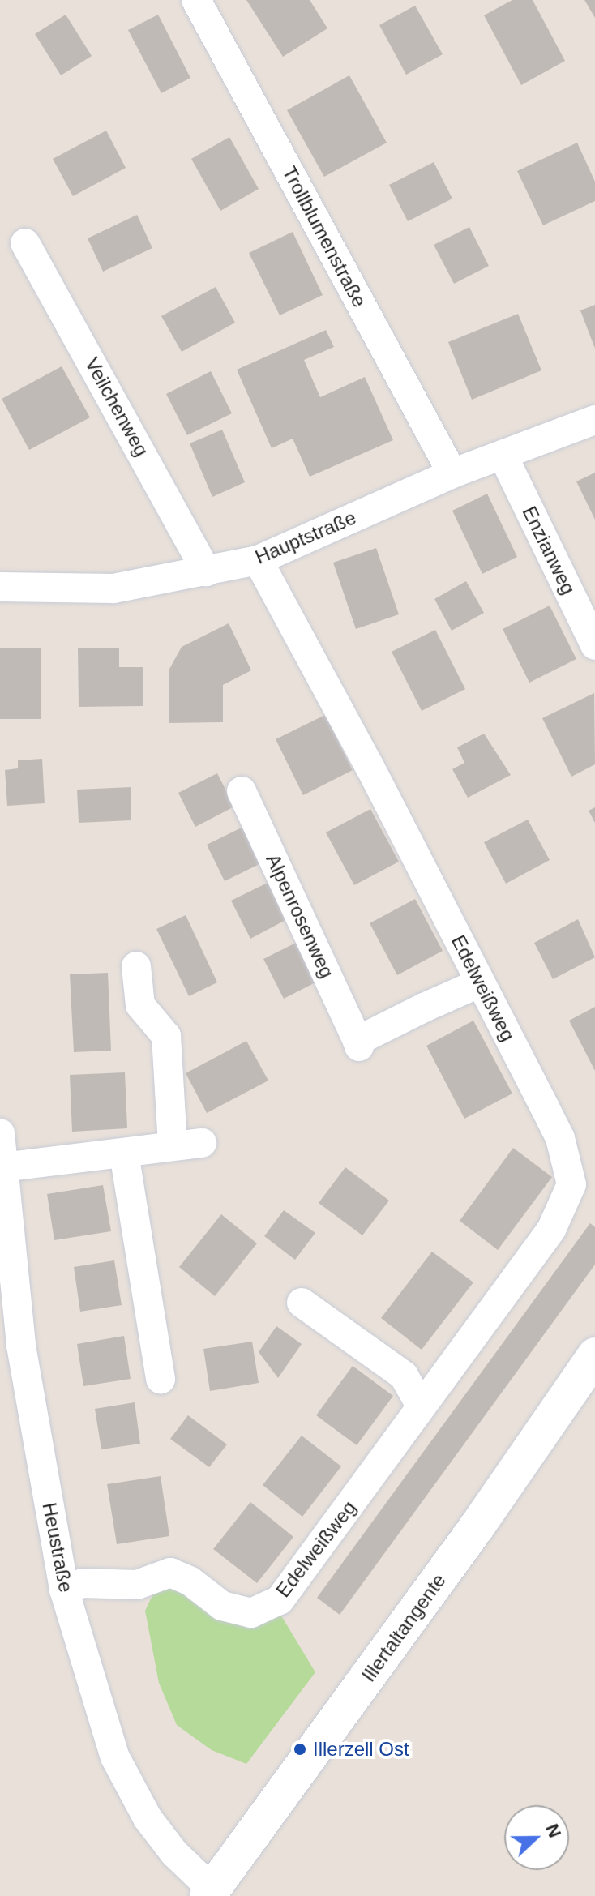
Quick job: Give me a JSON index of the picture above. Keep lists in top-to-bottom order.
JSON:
{
  "streets": {
    "street": [
      "Trollblumenstraße",
      "Veilchenweg",
      "Hauptstraße",
      "Enzianweg",
      "Alpenrosenweg",
      "Edelweißweg",
      "Heustraße",
      "Illertaltangente"
    ]
  },
  "crossings": [
    ["Trollblumenstraße", "Hauptstraße"],
    ["Veilchenweg", "Hauptstraße"],
    ["Hauptstraße", "Enzianweg"],
    ["Hauptstraße", "Edelweißweg"],
    ["Alpenrosenweg", "Edelweißweg"],
    ["Edelweißweg", "Heustraße"],
    ["Heustraße", "Illertaltangente"]
  ],
  "places": ["Illerzell Ost"],
  "north": "right"
}
